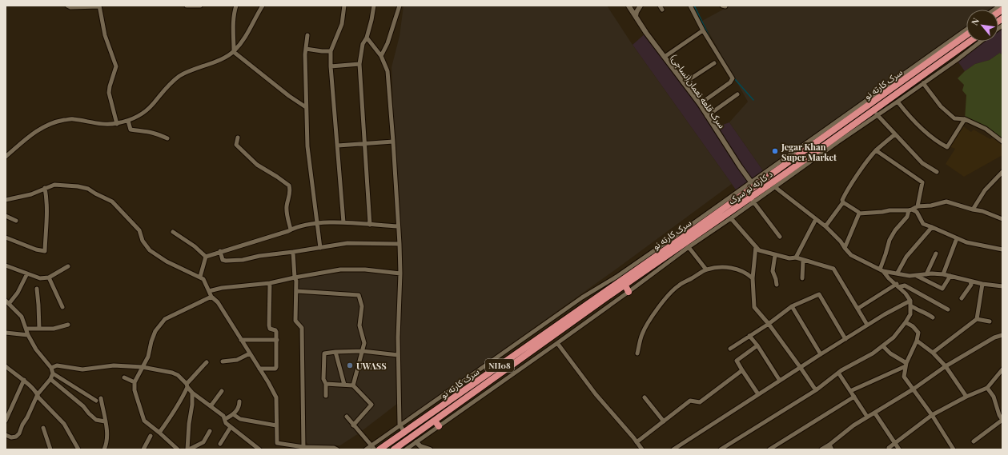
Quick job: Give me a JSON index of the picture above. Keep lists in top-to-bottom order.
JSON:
{
  "streets": {
    "highway": ["سرک کارته نو", "د کارته نو سړک", "NH08"],
    "street": ["سرک قلعه نعمان(نساجی)"]
  },
  "crossings": [
    ["سرک کارته نو", "سرک قلعه نعمان(نساجی)"],
    ["سرک کارته نو", "د کارته نو سړک"]
  ],
  "places": ["Jegar Khan Super Market", "UWASS"],
  "north": "top left"
}
